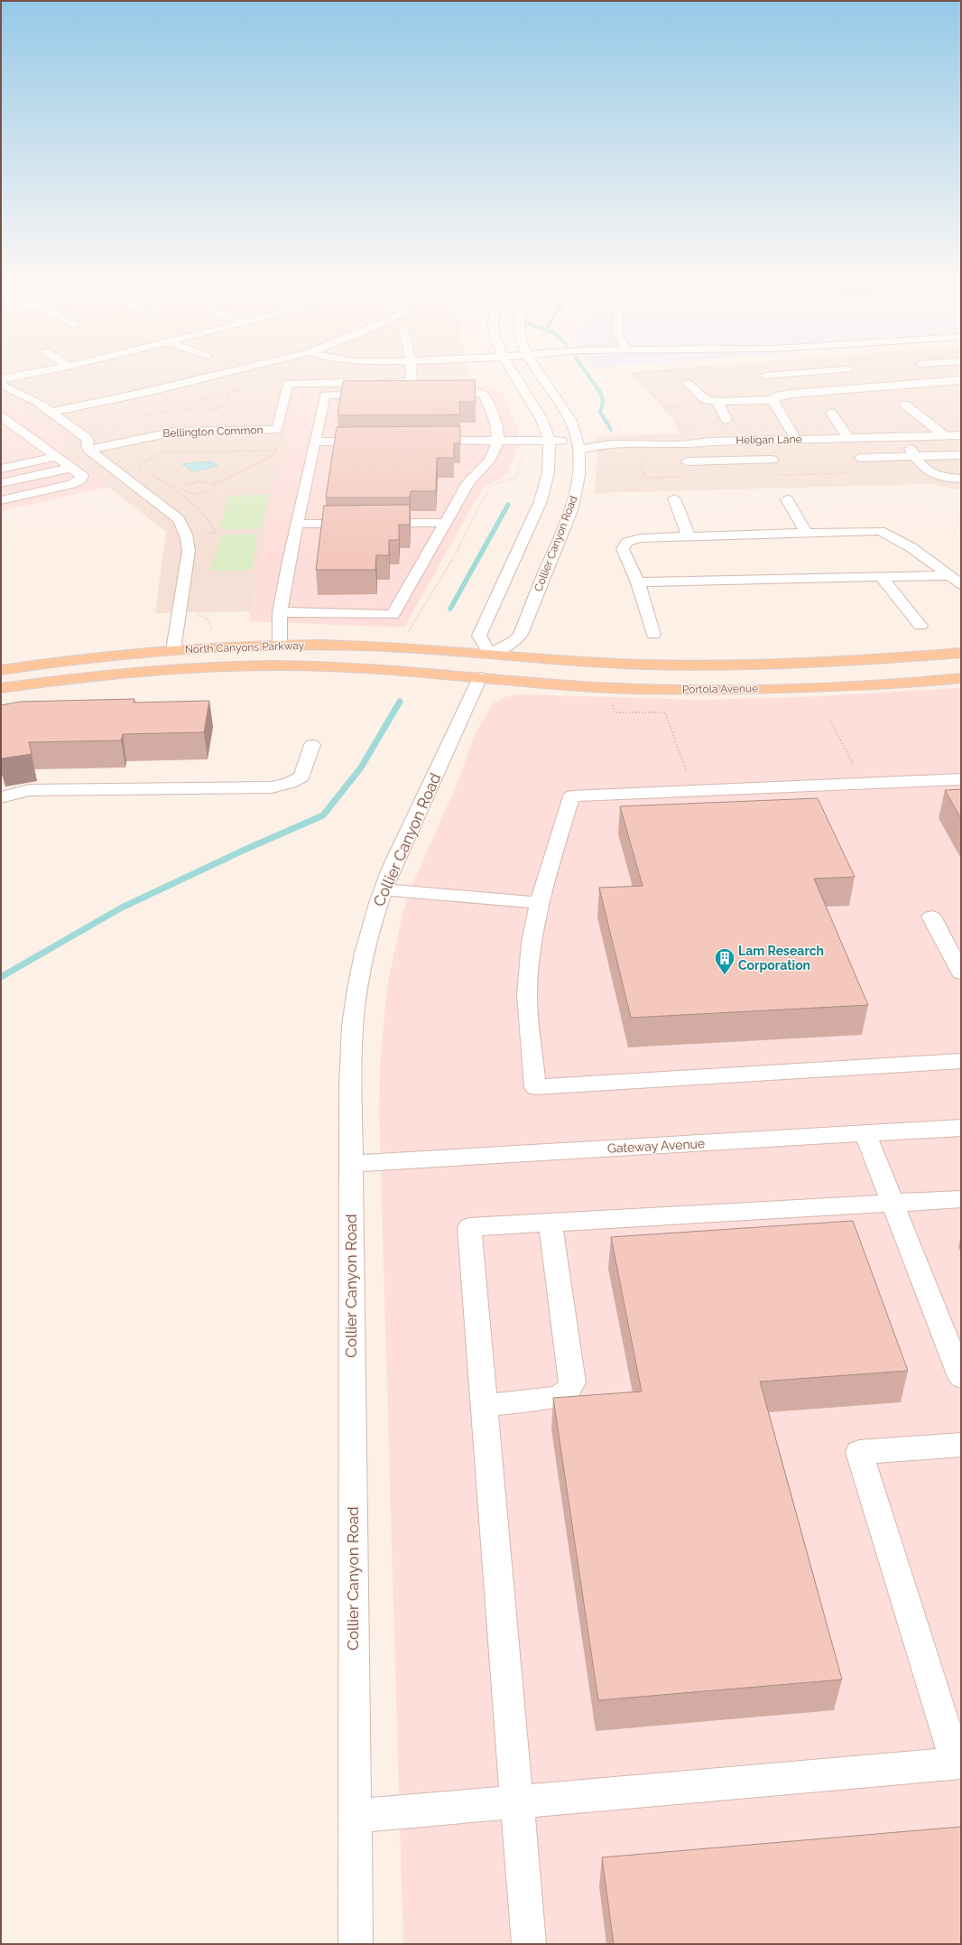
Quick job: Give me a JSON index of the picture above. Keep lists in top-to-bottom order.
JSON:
{
  "streets": {
    "main road": ["Collier Canyon Road", "North Canyons Parkway", "Portola Avenue"],
    "street": ["Bellington Common", "Heligan Lane", "Gateway Avenue"]
  },
  "crossings": [
    ["Heligan Lane", "Collier Canyon Road"],
    ["Collier Canyon Road", "North Canyons Parkway"],
    ["Collier Canyon Road", "Portola Avenue"],
    ["Collier Canyon Road", "Gateway Avenue"],
    ["North Canyons Parkway", "Portola Avenue"]
  ],
  "places": {
    "building": ["Lam Research Corporation"]
  }
}
